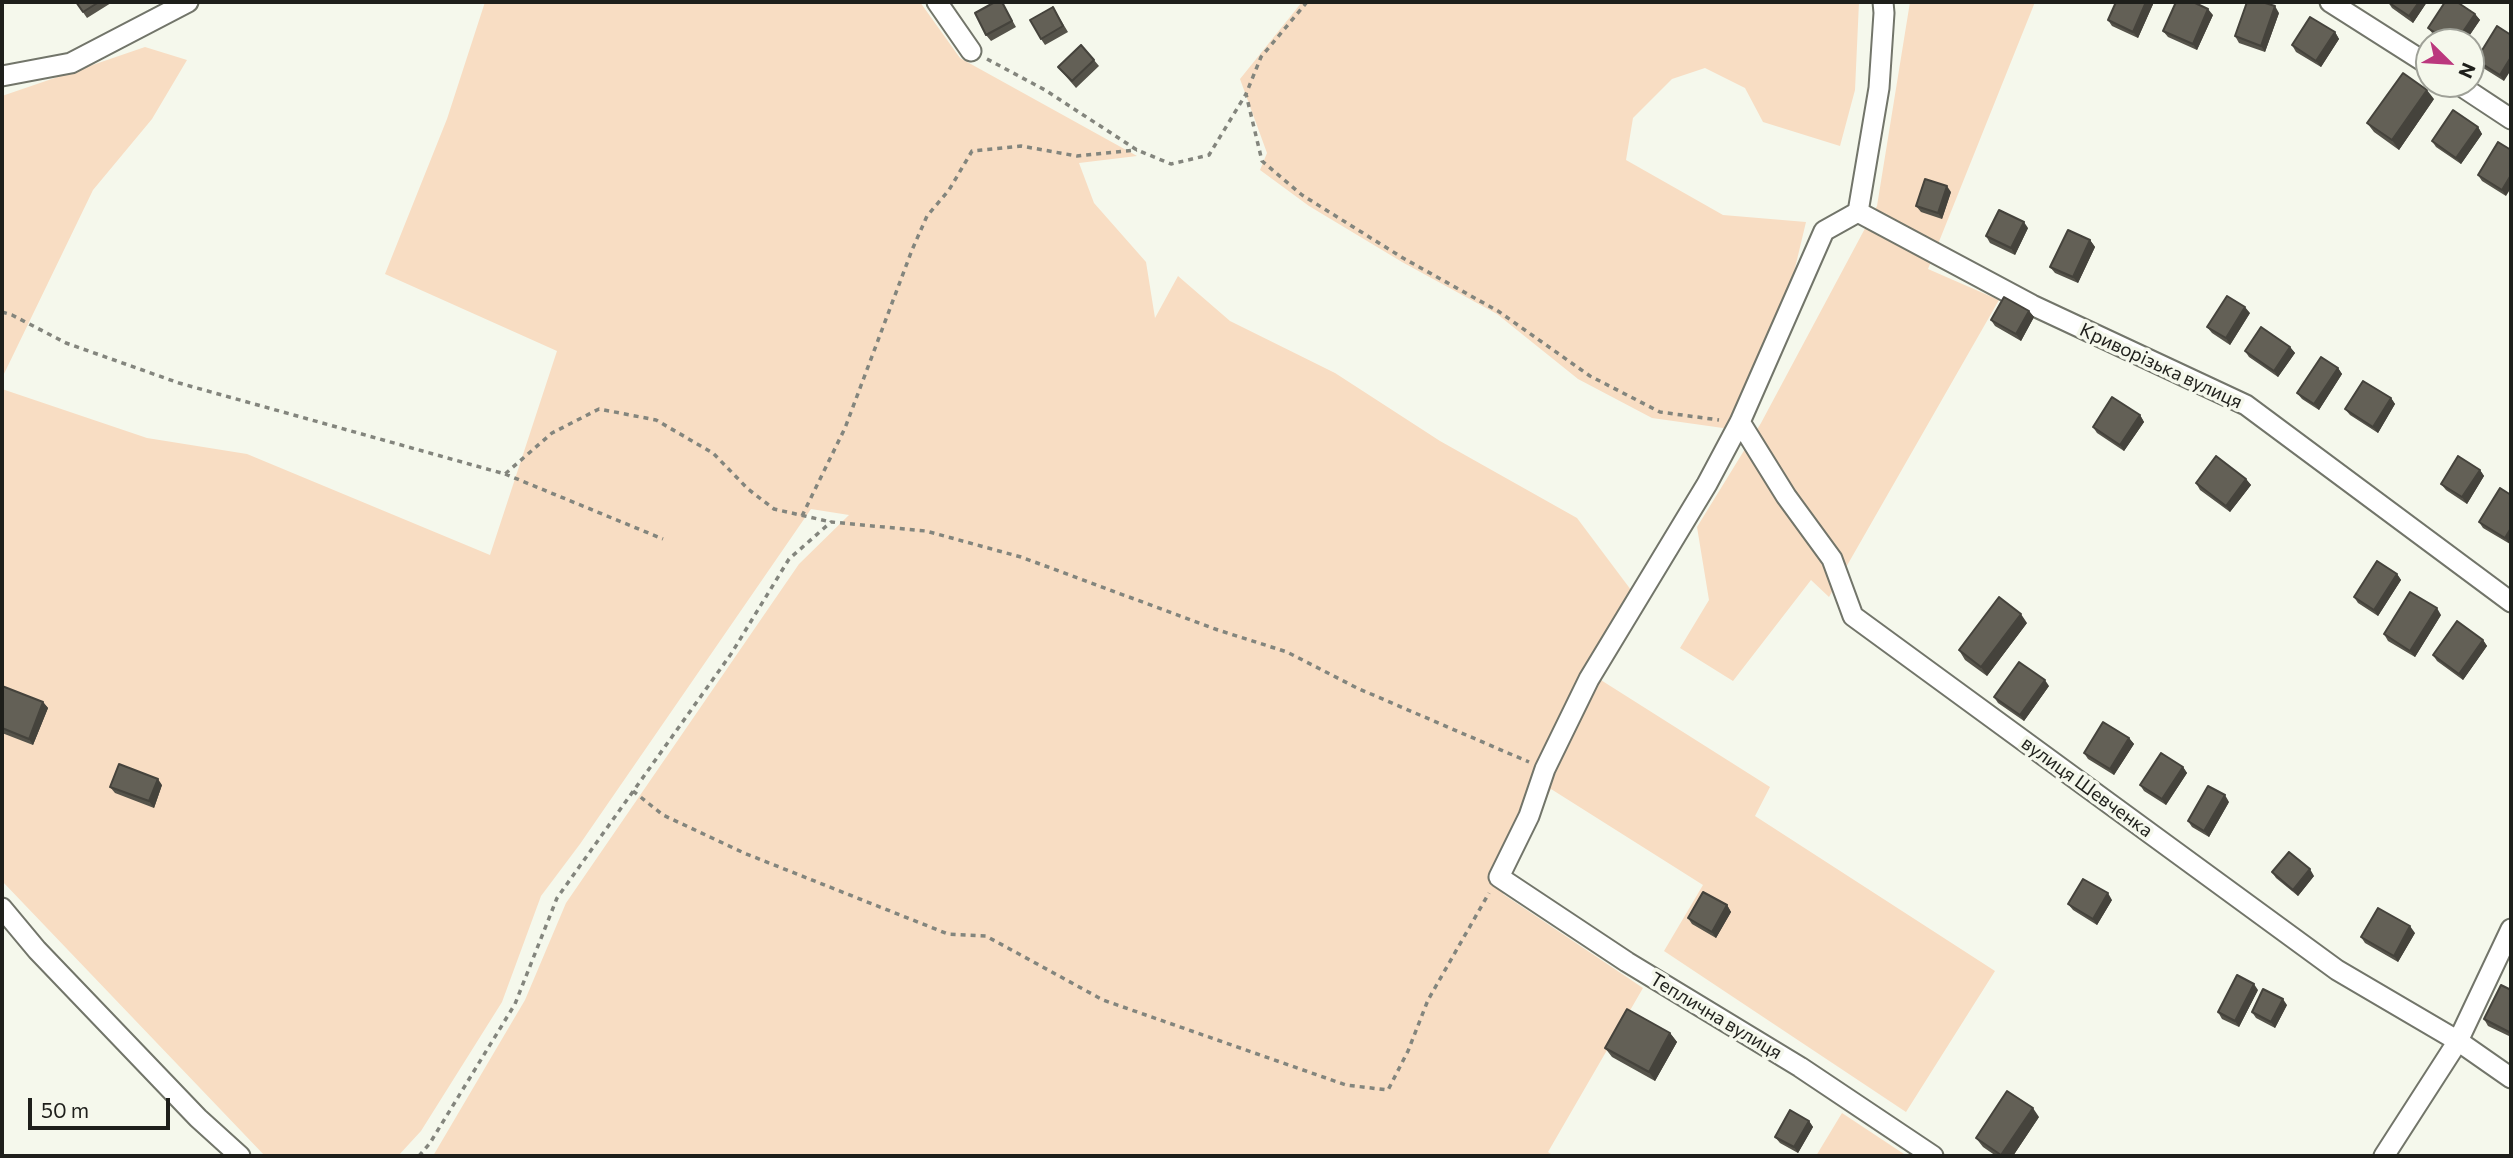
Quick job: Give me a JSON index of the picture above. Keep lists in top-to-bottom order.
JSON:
{
  "streets": {
    "street": ["Криворізька вулиця", "вулиця Шевченка", "Теплична вулиця"]
  },
  "scale_bar": "50 m",
  "north": "bottom right"
}
